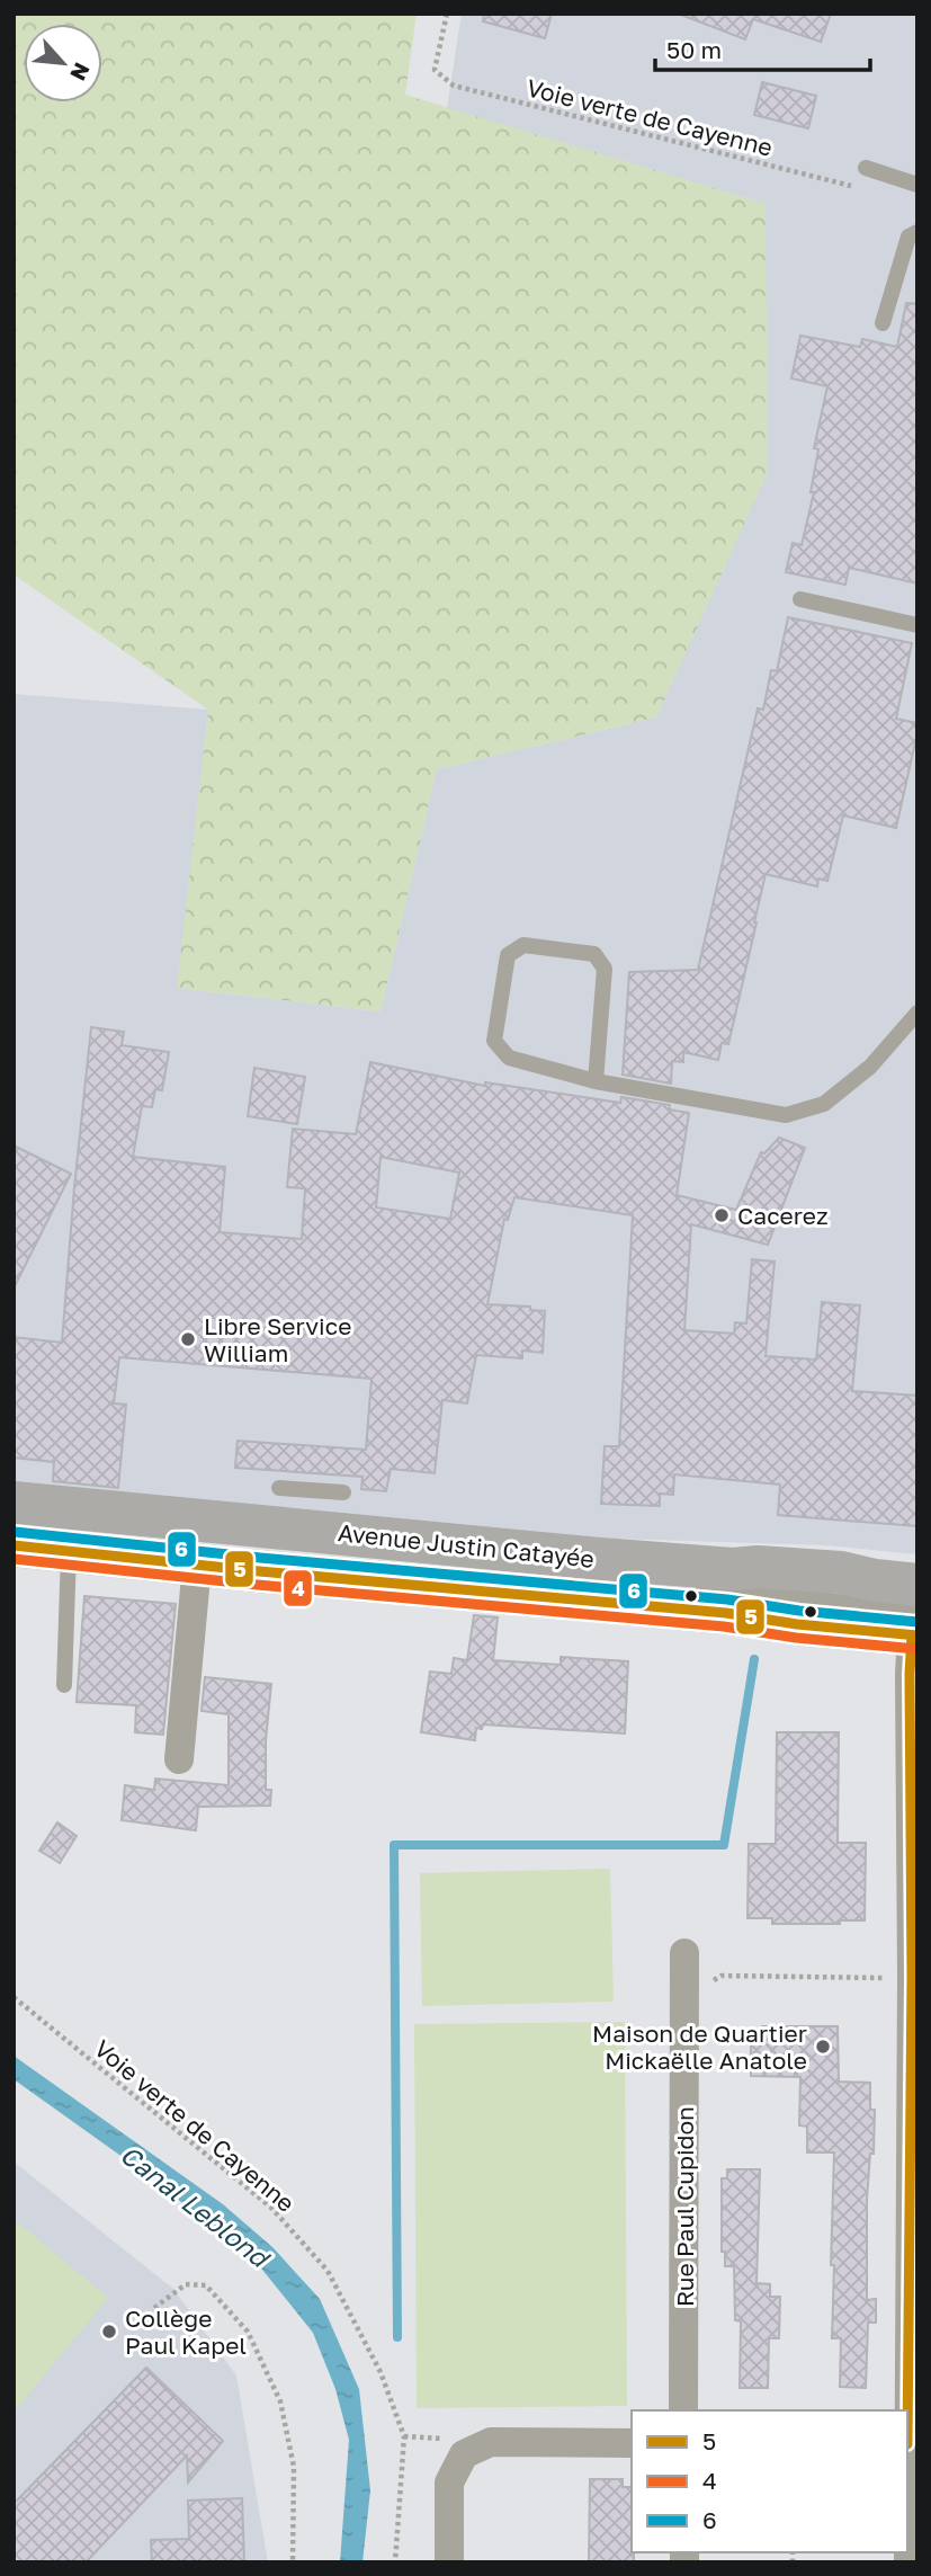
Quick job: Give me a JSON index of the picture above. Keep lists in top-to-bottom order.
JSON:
{
  "streets": {
    "main road": ["Avenue Justin Catayée"],
    "street": ["Rue Paul Cupidon"],
    "path": ["Voie verte de Cayenne"]
  },
  "water": ["Canal Leblond"],
  "places": [
    "Cacerez",
    "Libre Service William",
    "Maison de Quartier Mickaëlle Anatole",
    "Collège Paul Kapel"
  ],
  "lines": ["transit line 6", "transit line 5", "transit line 4"],
  "legend": ["5", "4", "6"],
  "scale_bar": "50 m",
  "north": "bottom right"
}
